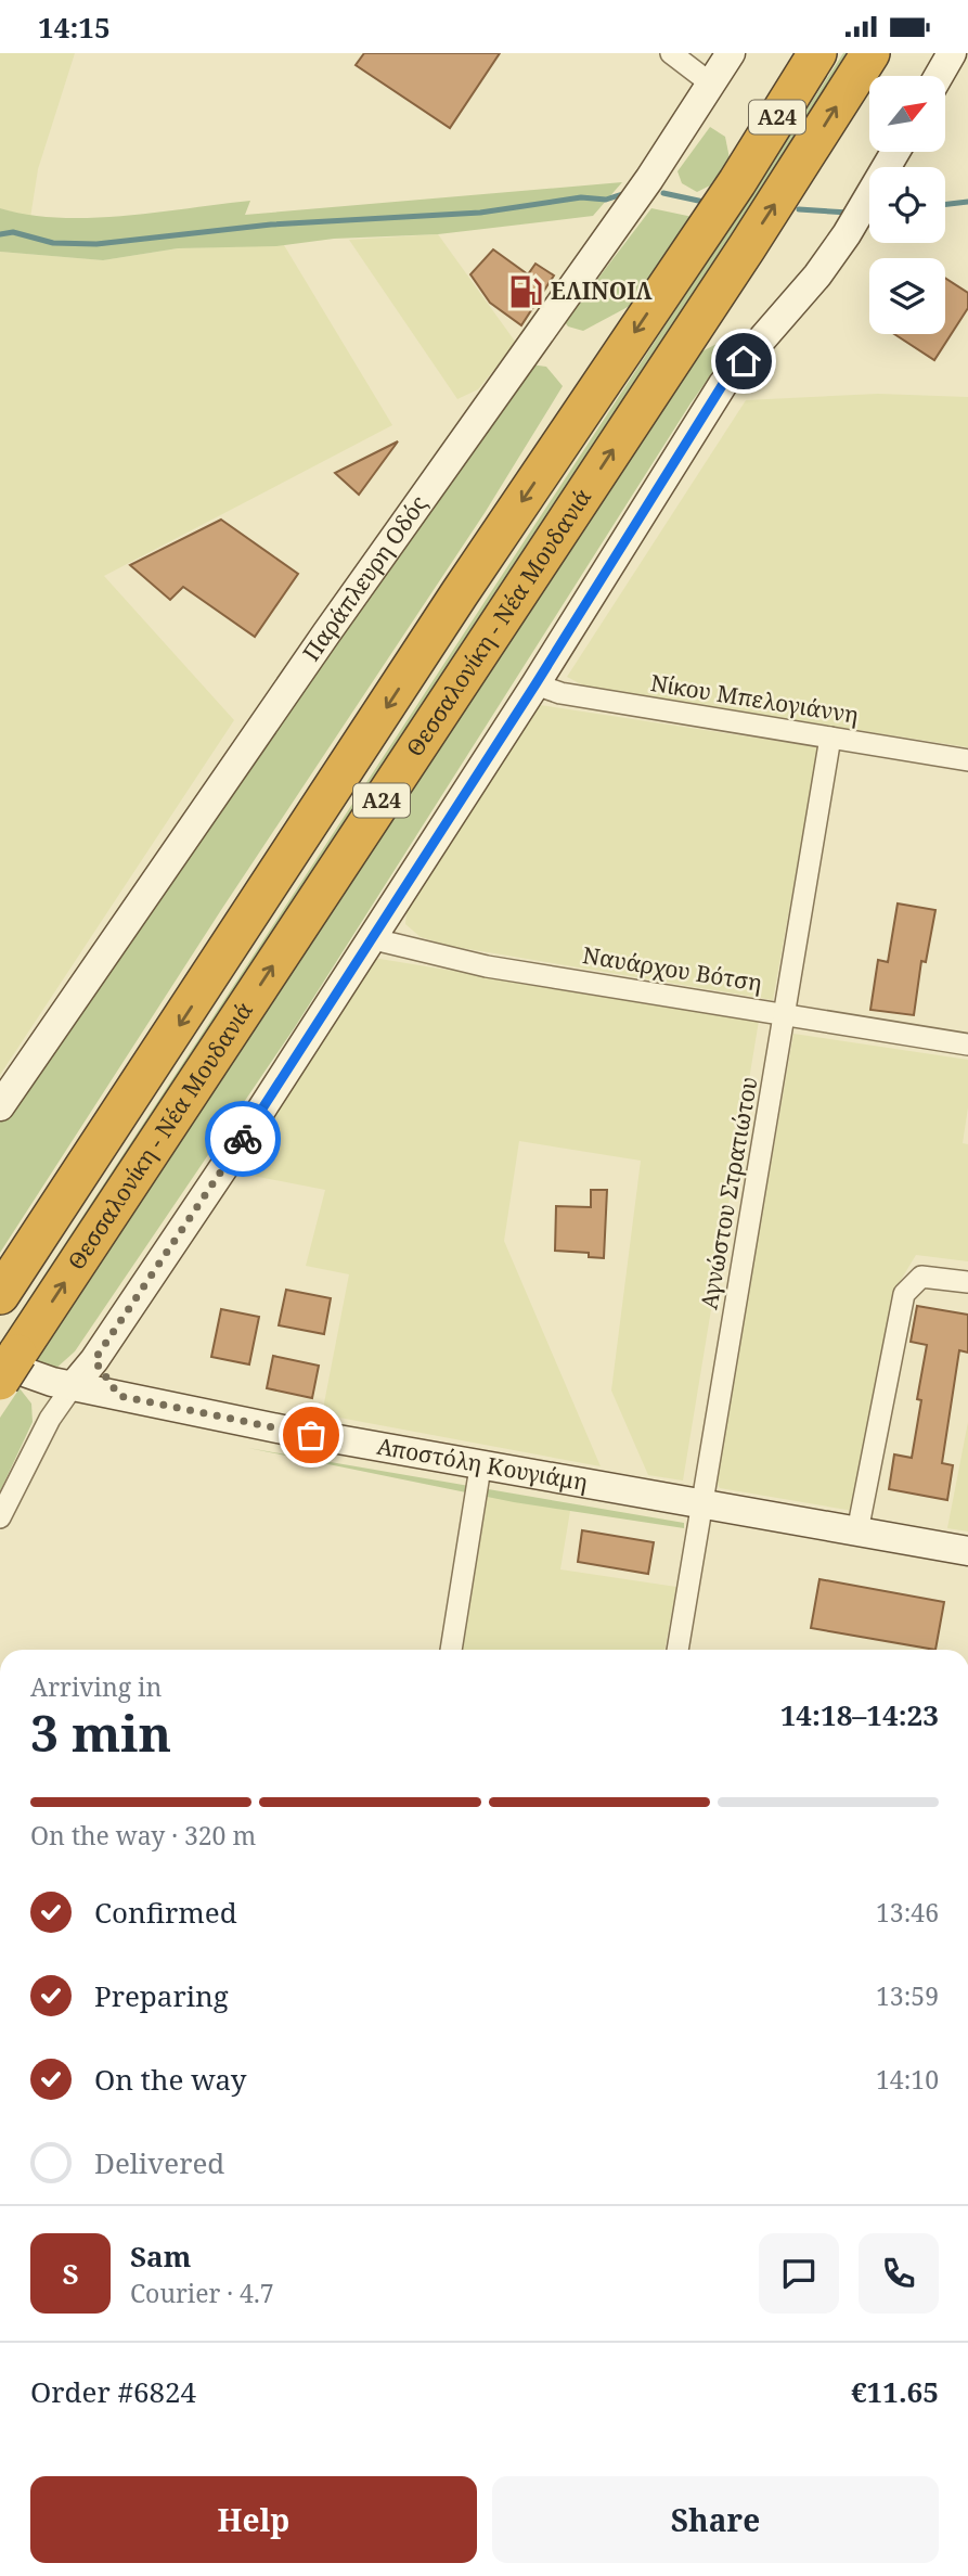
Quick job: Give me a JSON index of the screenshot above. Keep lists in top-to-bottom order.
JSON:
{
  "streets": {
    "highway": ["Α24", "Θεσσαλονίκη - Νέα Μουδανιά"],
    "street": [
      "Παράπλευρη Οδός",
      "Νίκου Μπελογιάννη",
      "Ναυάρχου Βότση",
      "Αγνώστου Στρατιώτου",
      "Αποστόλη Κουγιάμη"
    ]
  },
  "crossings": [
    ["Θεσσαλονίκη - Νέα Μουδανιά", "Αποστόλη Κουγιάμη"],
    ["Νίκου Μπελογιάννη", "Αγνώστου Στρατιώτου"],
    ["Ναυάρχου Βότση", "Αγνώστου Στρατιώτου"],
    ["Αγνώστου Στρατιώτου", "Αποστόλη Κουγιάμη"]
  ],
  "places": {
    "fuel station": ["ΕΛΙΝΟΙΛ"]
  },
  "north": "top right",
  "page": {
    "status": "14:15",
    "heading": ["3 min", "Arriving in", "14:18–14:23"],
    "panel": [
      "Sam",
      "Courier · 4.7",
      "Order #6824",
      "€11.65"
    ],
    "bar": "On the way · 320 m",
    "list": [
      ["Confirmed", "13:46"],
      ["Preparing", "13:59"],
      ["On the way", "14:10"],
      "Delivered"
    ],
    "round": "S",
    "buttons": ["Help", "Share"]
  }
}
